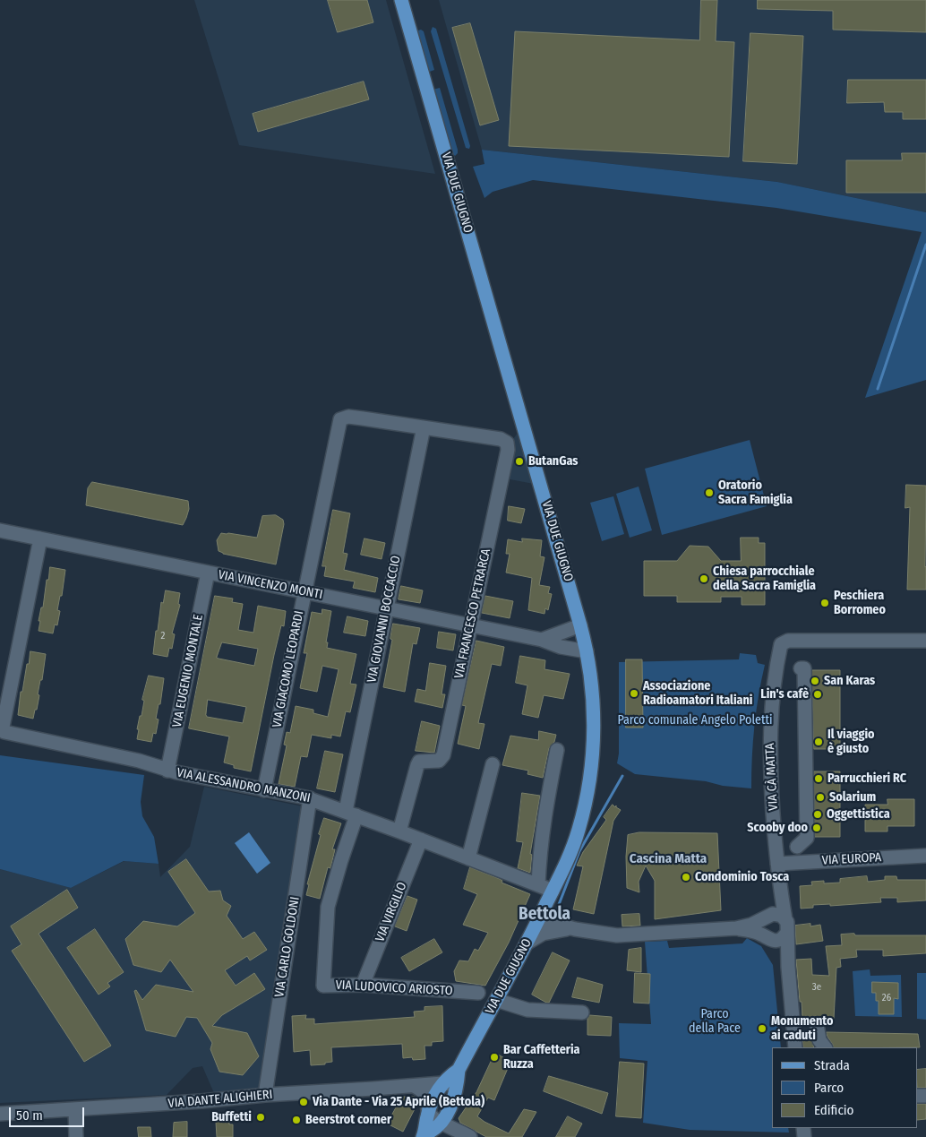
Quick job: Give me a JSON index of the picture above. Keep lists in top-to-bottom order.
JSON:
{
  "streets": {
    "main road": ["VIA DUE GIUGNO"],
    "street": [
      "VIA VINCENZO MONTI",
      "VIA FRANCESCO PETRARCA",
      "VIA GIOVANNI BOCCACCIO",
      "VIA GIACOMO LEOPARDI",
      "VIA EUGENIO MONTALE",
      "VIA CÀ MATTA",
      "VIA ALESSANDRO MANZONI",
      "VIA EUROPA",
      "VIA VIRGILIO",
      "VIA CARLO GOLDONI",
      "VIA LUDOVICO ARIOSTO",
      "VIA DANTE ALIGHIERI"
    ]
  },
  "crossings": [
    ["VIA DUE GIUGNO", "VIA VINCENZO MONTI"],
    ["VIA DUE GIUGNO", "VIA ALESSANDRO MANZONI"],
    ["VIA VINCENZO MONTI", "VIA FRANCESCO PETRARCA"],
    ["VIA VINCENZO MONTI", "VIA GIOVANNI BOCCACCIO"],
    ["VIA VINCENZO MONTI", "VIA GIACOMO LEOPARDI"],
    ["VIA VINCENZO MONTI", "VIA EUGENIO MONTALE"],
    ["VIA VINCENZO MONTI", "VIA ALESSANDRO MANZONI"],
    ["VIA FRANCESCO PETRARCA", "VIA GIOVANNI BOCCACCIO"],
    ["VIA FRANCESCO PETRARCA", "VIA GIACOMO LEOPARDI"],
    ["VIA FRANCESCO PETRARCA", "VIA ALESSANDRO MANZONI"],
    ["VIA GIOVANNI BOCCACCIO", "VIA GIACOMO LEOPARDI"],
    ["VIA GIOVANNI BOCCACCIO", "VIA ALESSANDRO MANZONI"],
    ["VIA GIOVANNI BOCCACCIO", "VIA LUDOVICO ARIOSTO"],
    ["VIA GIACOMO LEOPARDI", "VIA ALESSANDRO MANZONI"],
    ["VIA EUGENIO MONTALE", "VIA ALESSANDRO MANZONI"],
    ["VIA CÀ MATTA", "VIA EUROPA"],
    ["VIA ALESSANDRO MANZONI", "VIA VIRGILIO"],
    ["VIA ALESSANDRO MANZONI", "VIA CARLO GOLDONI"],
    ["VIA ALESSANDRO MANZONI", "VIA LUDOVICO ARIOSTO"],
    ["VIA VIRGILIO", "VIA LUDOVICO ARIOSTO"],
    ["VIA CARLO GOLDONI", "VIA DANTE ALIGHIERI"]
  ],
  "districts": ["Cascina Matta", "Bettola"],
  "parks": ["Parco comunale Angelo Poletti", "Parco della Pace"],
  "places": [
    "ButanGas",
    "Oratorio Sacra Famiglia",
    "Chiesa parrocchiale della Sacra Famiglia",
    "Peschiera Borromeo",
    "San Karas",
    "Associazione Radioamatori Italiani",
    "Lin's cafè",
    "Il viaggio è giusto",
    "Parrucchieri RC",
    "Solarium",
    "Oggettistica",
    "Scooby doo",
    "Condominio Tosca",
    "Monumento ai caduti",
    "Bar Caffetteria Ruzza",
    "Via Dante - Via 25 Aprile (Bettola)",
    "Buffetti",
    "Beerstrot corner"
  ],
  "house_numbers": ["2", "3e", "26"],
  "legend": ["Strada", "Parco", "Edificio"],
  "scale_bar": "50 m"
}
